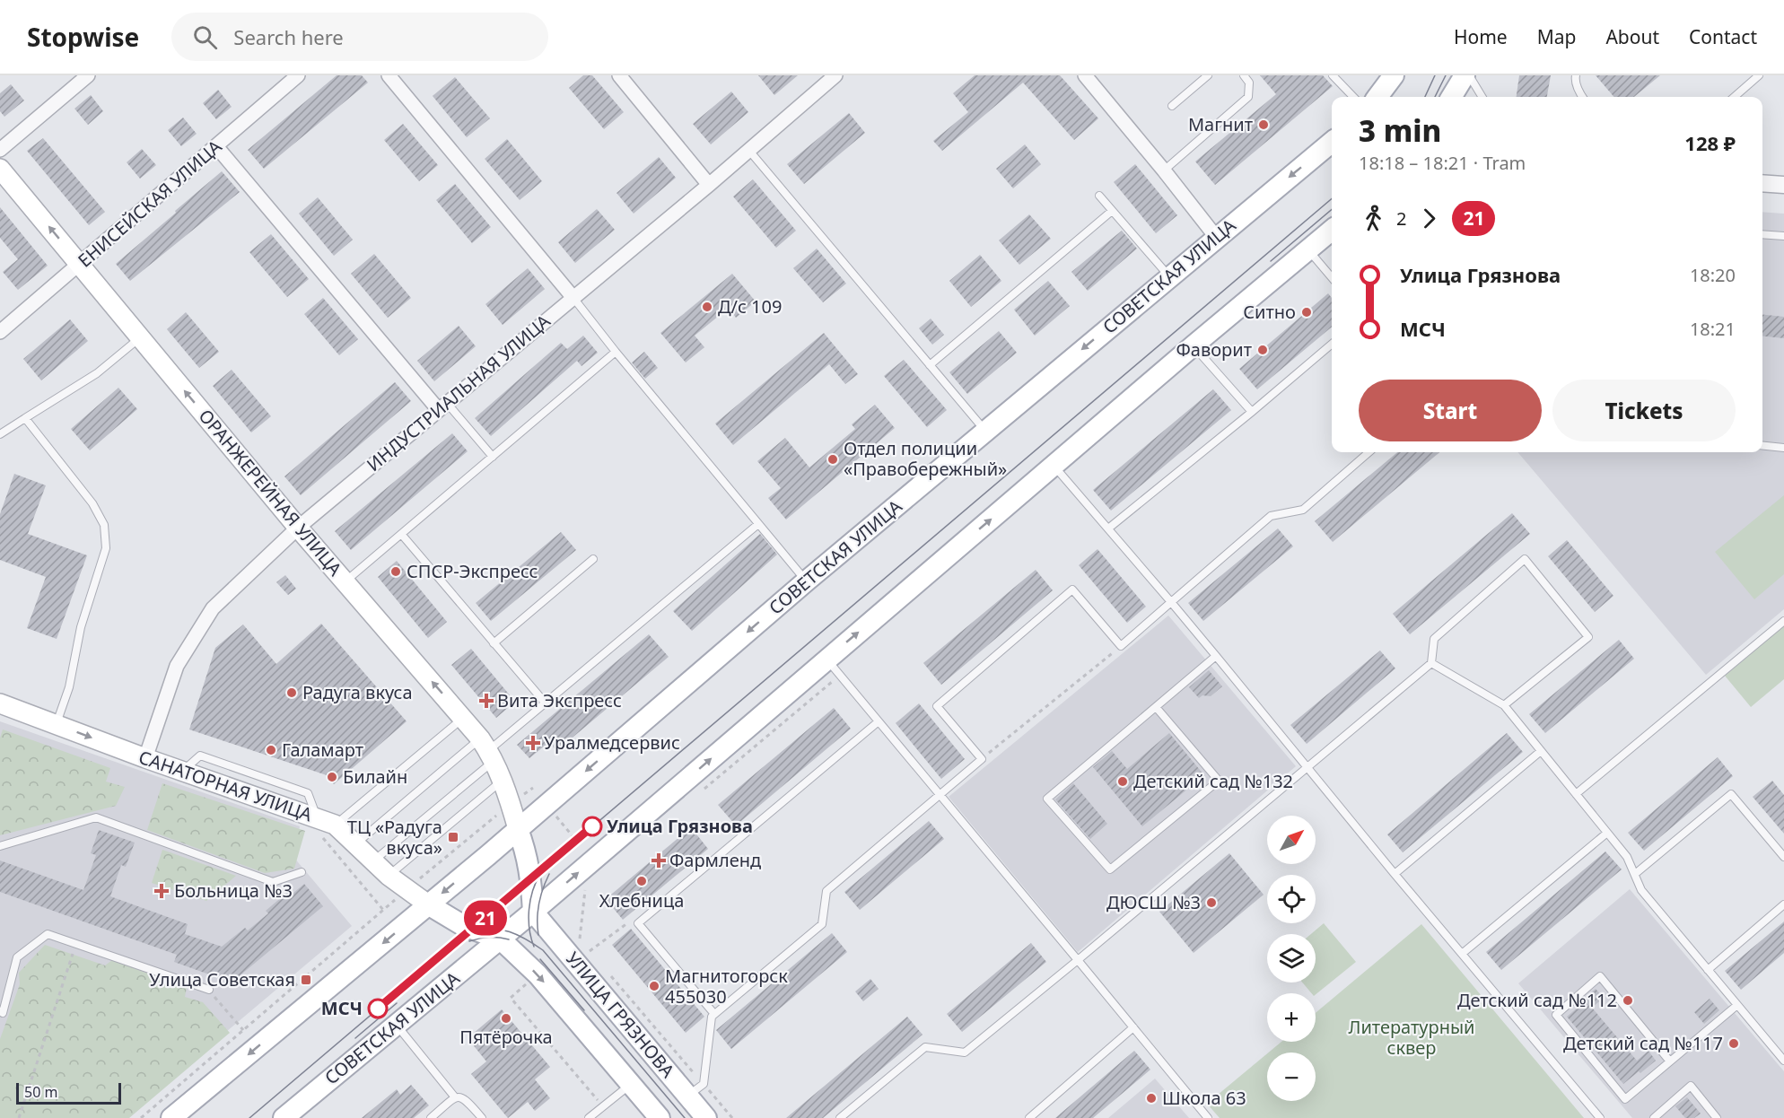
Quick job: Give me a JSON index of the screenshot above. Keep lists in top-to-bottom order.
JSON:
{
  "streets": {
    "main road": [
      "СОВЕТСКАЯ УЛИЦА",
      "ОРАНЖЕРЕЙНАЯ УЛИЦА",
      "САНАТОРНАЯ УЛИЦА",
      "УЛИЦА ГРЯЗНОВА"
    ],
    "street": ["ЕНИСЕЙСКАЯ УЛИЦА", "ИНДУСТРИАЛЬНАЯ УЛИЦА"]
  },
  "crossings": [
    ["ЕНИСЕЙСКАЯ УЛИЦА", "ОРАНЖЕРЕЙНАЯ УЛИЦА"],
    ["СОВЕТСКАЯ УЛИЦА", "ОРАНЖЕРЕЙНАЯ УЛИЦА"],
    ["СОВЕТСКАЯ УЛИЦА", "САНАТОРНАЯ УЛИЦА"],
    ["СОВЕТСКАЯ УЛИЦА", "УЛИЦА ГРЯЗНОВА"],
    ["ИНДУСТРИАЛЬНАЯ УЛИЦА", "ОРАНЖЕРЕЙНАЯ УЛИЦА"],
    ["ИНДУСТРИАЛЬНАЯ УЛИЦА", "САНАТОРНАЯ УЛИЦА"]
  ],
  "one_way": ["ОРАНЖЕРЕЙНАЯ УЛИЦА"],
  "parks": ["Литературный сквер"],
  "places": {
    "other": [
      "Магнит",
      "Д/с 109",
      "Ситно",
      "Фаворит",
      "Отдел полиции «Правобережный»",
      "СПСР-Экспресс",
      "Радуга вкуса",
      "Галамарт",
      "Билайн",
      "Детский сад №132",
      "Улица Грязнова",
      "Хлебница",
      "ДЮСШ №3",
      "Магнитогорск 455030",
      "Детский сад №112",
      "МСЧ",
      "Пятёрочка",
      "Детский сад №117",
      "Школа 63"
    ],
    "health": [
      "Вита Экспресс",
      "Уралмедсервис",
      "Фармленд",
      "Больница №3"
    ],
    "transit": ["ТЦ «Радуга вкуса»", "Улица Советская"]
  },
  "lines": ["tram line 21"],
  "scale_bar": "50 m",
  "north": "top right",
  "page": {
    "header": "Stopwise",
    "search": "Search here",
    "nav": [
      "Home",
      "Map",
      "About",
      "Contact"
    ],
    "on_map": "21",
    "heading": ["3 min", "18:18 – 18:21 · Tram", "128 ₽"],
    "legs": ["2", "21"],
    "list": [
      {
        "name": "Улица Грязнова",
        "value": "18:20"
      },
      {
        "name": "МСЧ",
        "value": "18:21"
      }
    ],
    "buttons": ["Start", "Tickets"],
    "map_buttons": ["+", "−"],
    "scale": "50 m"
  }
}
